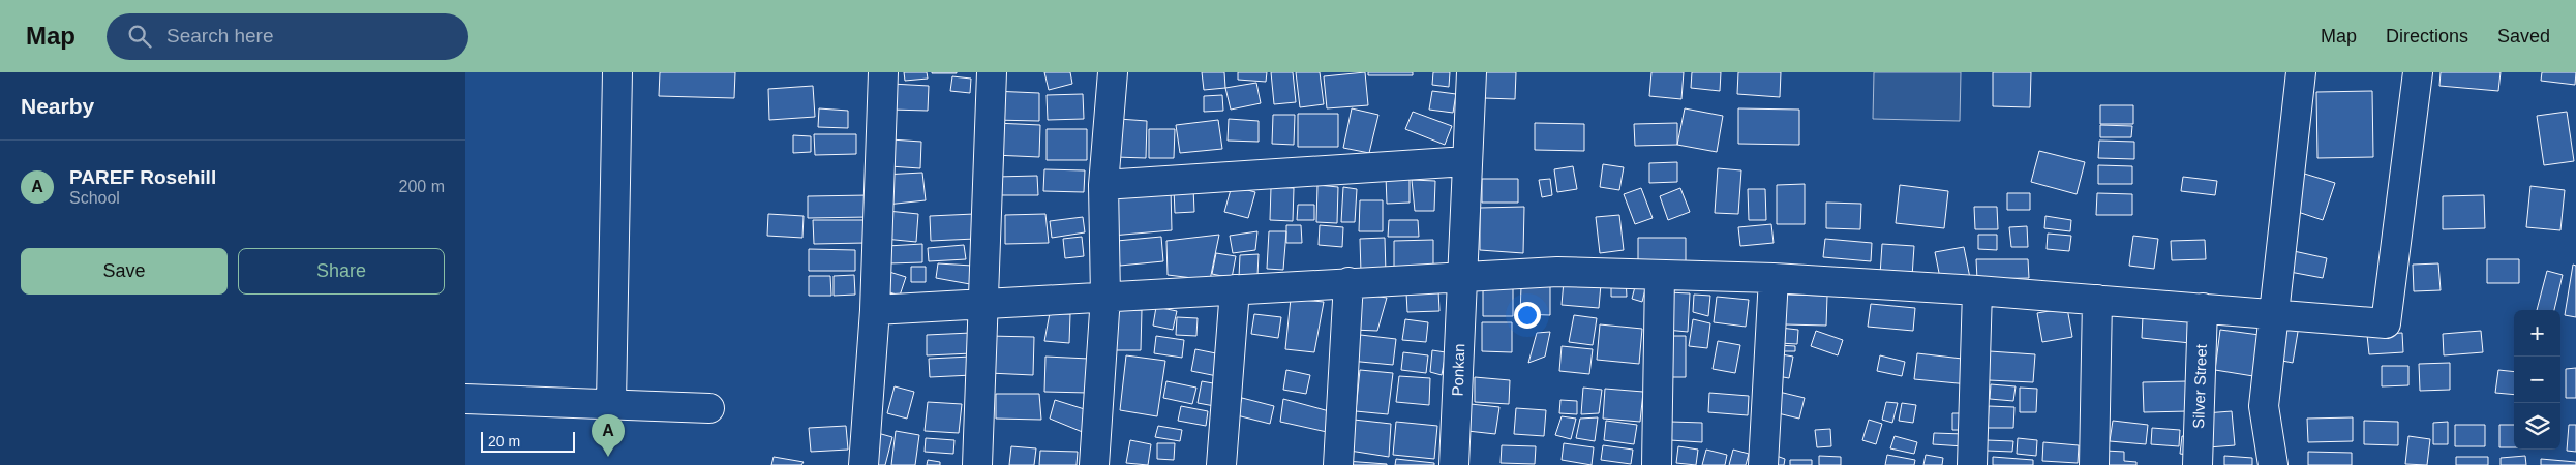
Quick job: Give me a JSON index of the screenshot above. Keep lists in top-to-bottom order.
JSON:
{
  "streets": {
    "street": ["Ponkan", "Silver Street"]
  },
  "scale_bar": "20 m",
  "page": {
    "header": "Map",
    "search": "Search here",
    "nav": ["Map", "Directions", "Saved"],
    "heading": "Nearby",
    "list": [
      {
        "mark": "A",
        "name": "PAREF Rosehill",
        "note": "School",
        "value": "200 m"
      }
    ],
    "buttons": ["Save", "Share"],
    "map_buttons": ["+", "−"],
    "pins": "A",
    "scale": "20 m"
  }
}
